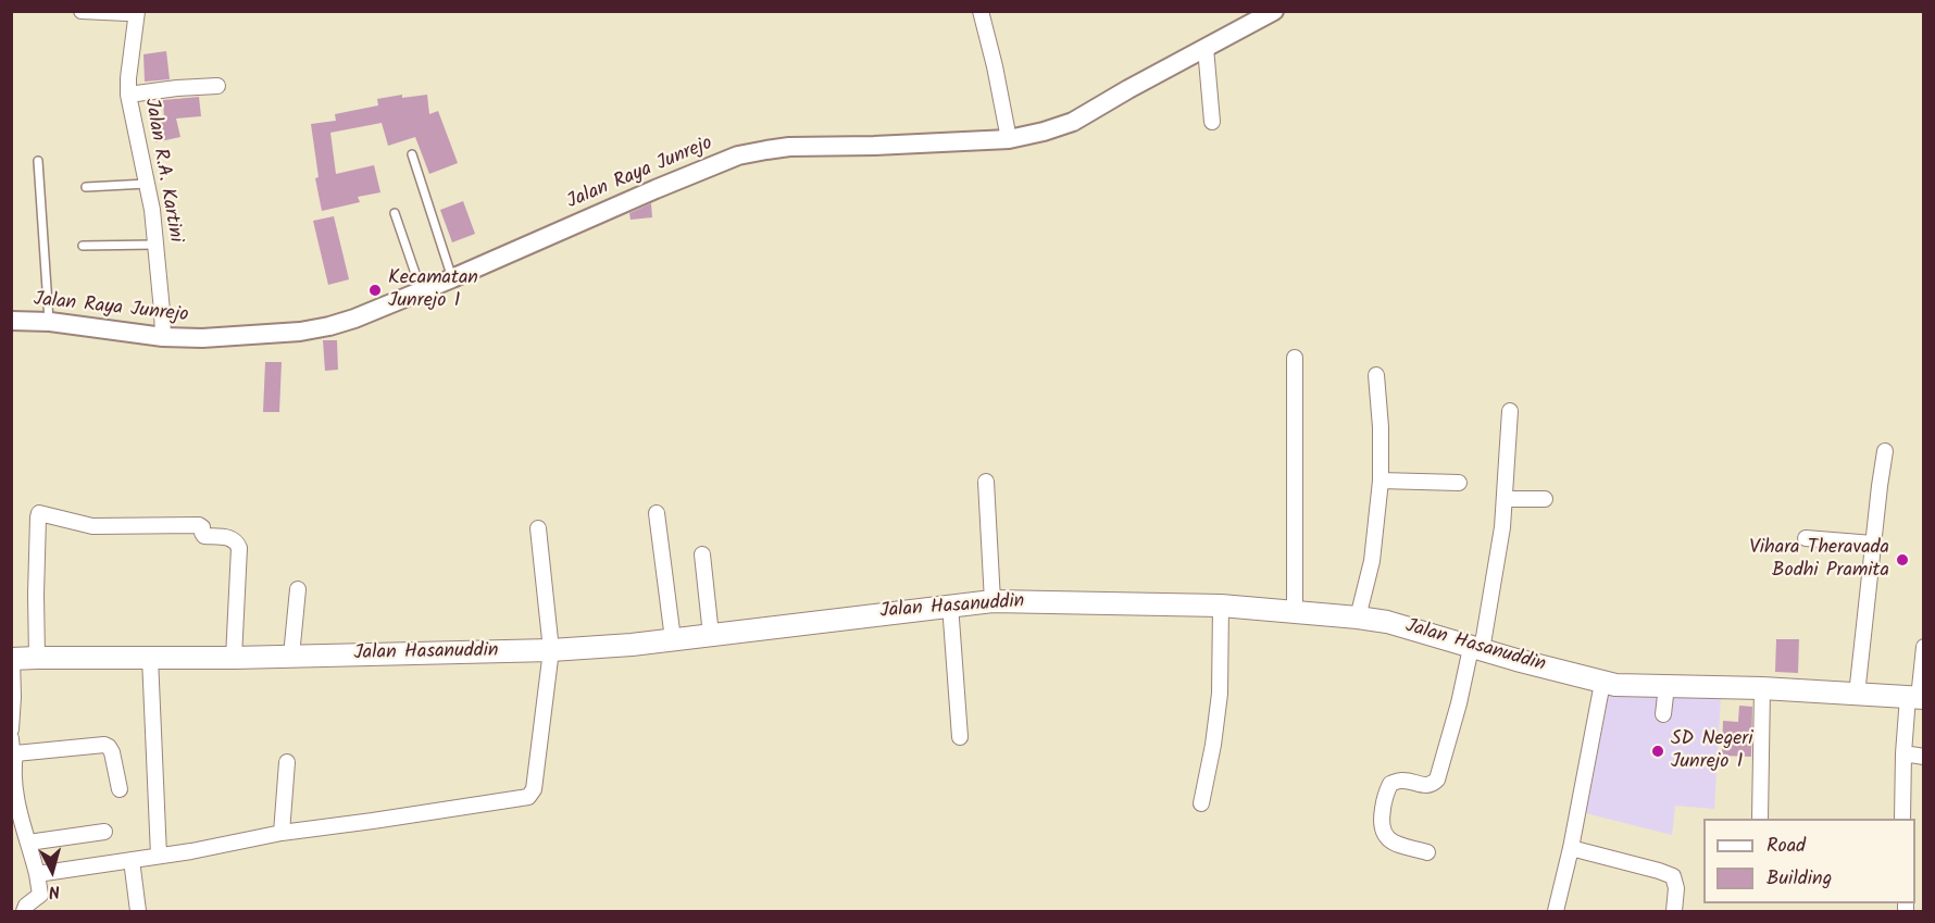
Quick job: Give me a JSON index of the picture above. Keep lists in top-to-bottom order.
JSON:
{
  "streets": {
    "main road": ["Jalan Hasanuddin"],
    "street": ["Jalan R.A. Kartini", "Jalan Raya Junrejo"]
  },
  "crossings": [
    ["Jalan R.A. Kartini", "Jalan Raya Junrejo"]
  ],
  "places": ["Kecamatan Junrejo 1", "Vihara Theravada Bodhi Pramita", "SD Negeri Junrejo 1"],
  "legend": ["Road", "Building"],
  "north": "bottom"
}
